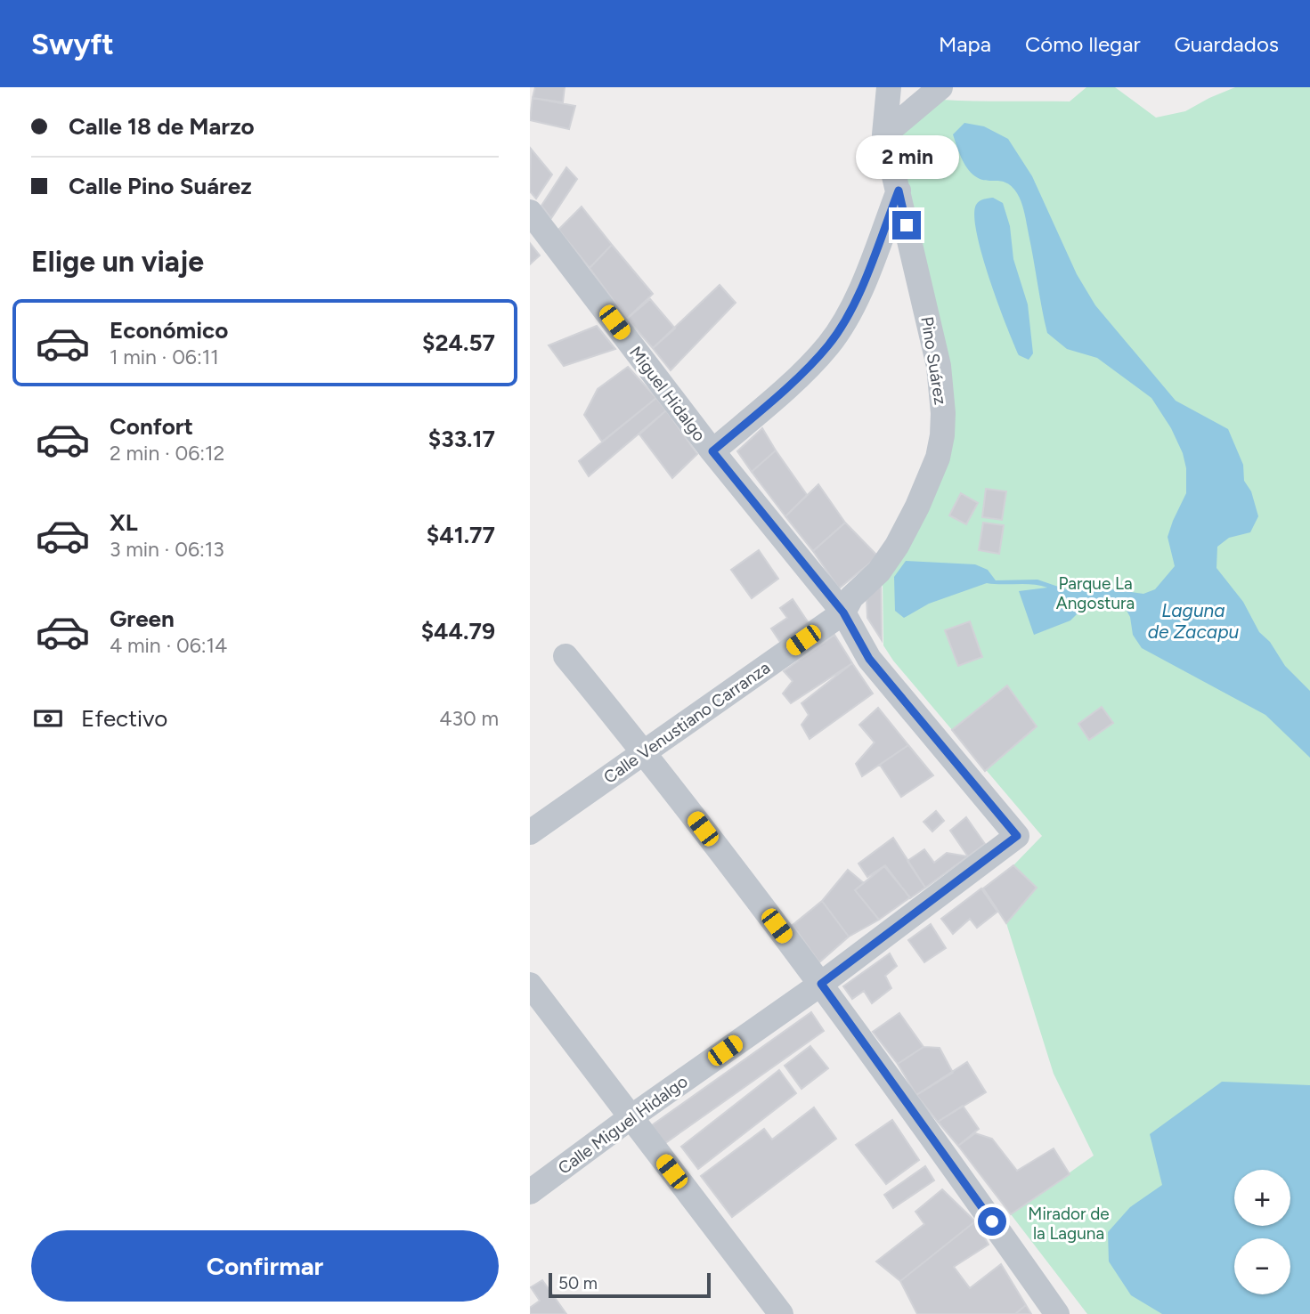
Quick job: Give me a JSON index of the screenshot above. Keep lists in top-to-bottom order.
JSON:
{
  "streets": {
    "street": [
      "Pino Suárez",
      "Miguel Hidalgo",
      "Calle Venustiano Carranza",
      "Calle Miguel Hidalgo"
    ]
  },
  "crossings": [
    ["Pino Suárez", "Miguel Hidalgo"],
    ["Pino Suárez", "Calle Venustiano Carranza"],
    ["Miguel Hidalgo", "Calle Venustiano Carranza"],
    ["Miguel Hidalgo", "Calle Miguel Hidalgo"]
  ],
  "water": ["Laguna de Zacapu"],
  "parks": ["Parque La Angostura", "Mirador de la Laguna"],
  "scale_bar": "50 m",
  "page": {
    "header": "Swyft",
    "nav": ["Mapa", "Cómo llegar", "Guardados"],
    "banner": ["Calle 18 de Marzo", "Calle Pino Suárez"],
    "bubble": "2 min",
    "heading": "Elige un viaje",
    "list": [
      {
        "name": "Económico",
        "note": "1 min · 06:11",
        "value": "$24.57"
      },
      {
        "name": "Confort",
        "note": "2 min · 06:12",
        "value": "$33.17"
      },
      {
        "name": "XL",
        "note": "3 min · 06:13",
        "value": "$41.77"
      },
      {
        "name": "Green",
        "note": "4 min · 06:14",
        "value": "$44.79"
      }
    ],
    "pay": ["Efectivo", "430 m"],
    "map_buttons": ["+", "−"],
    "buttons": "Confirmar",
    "scale": "50 m"
  }
}
